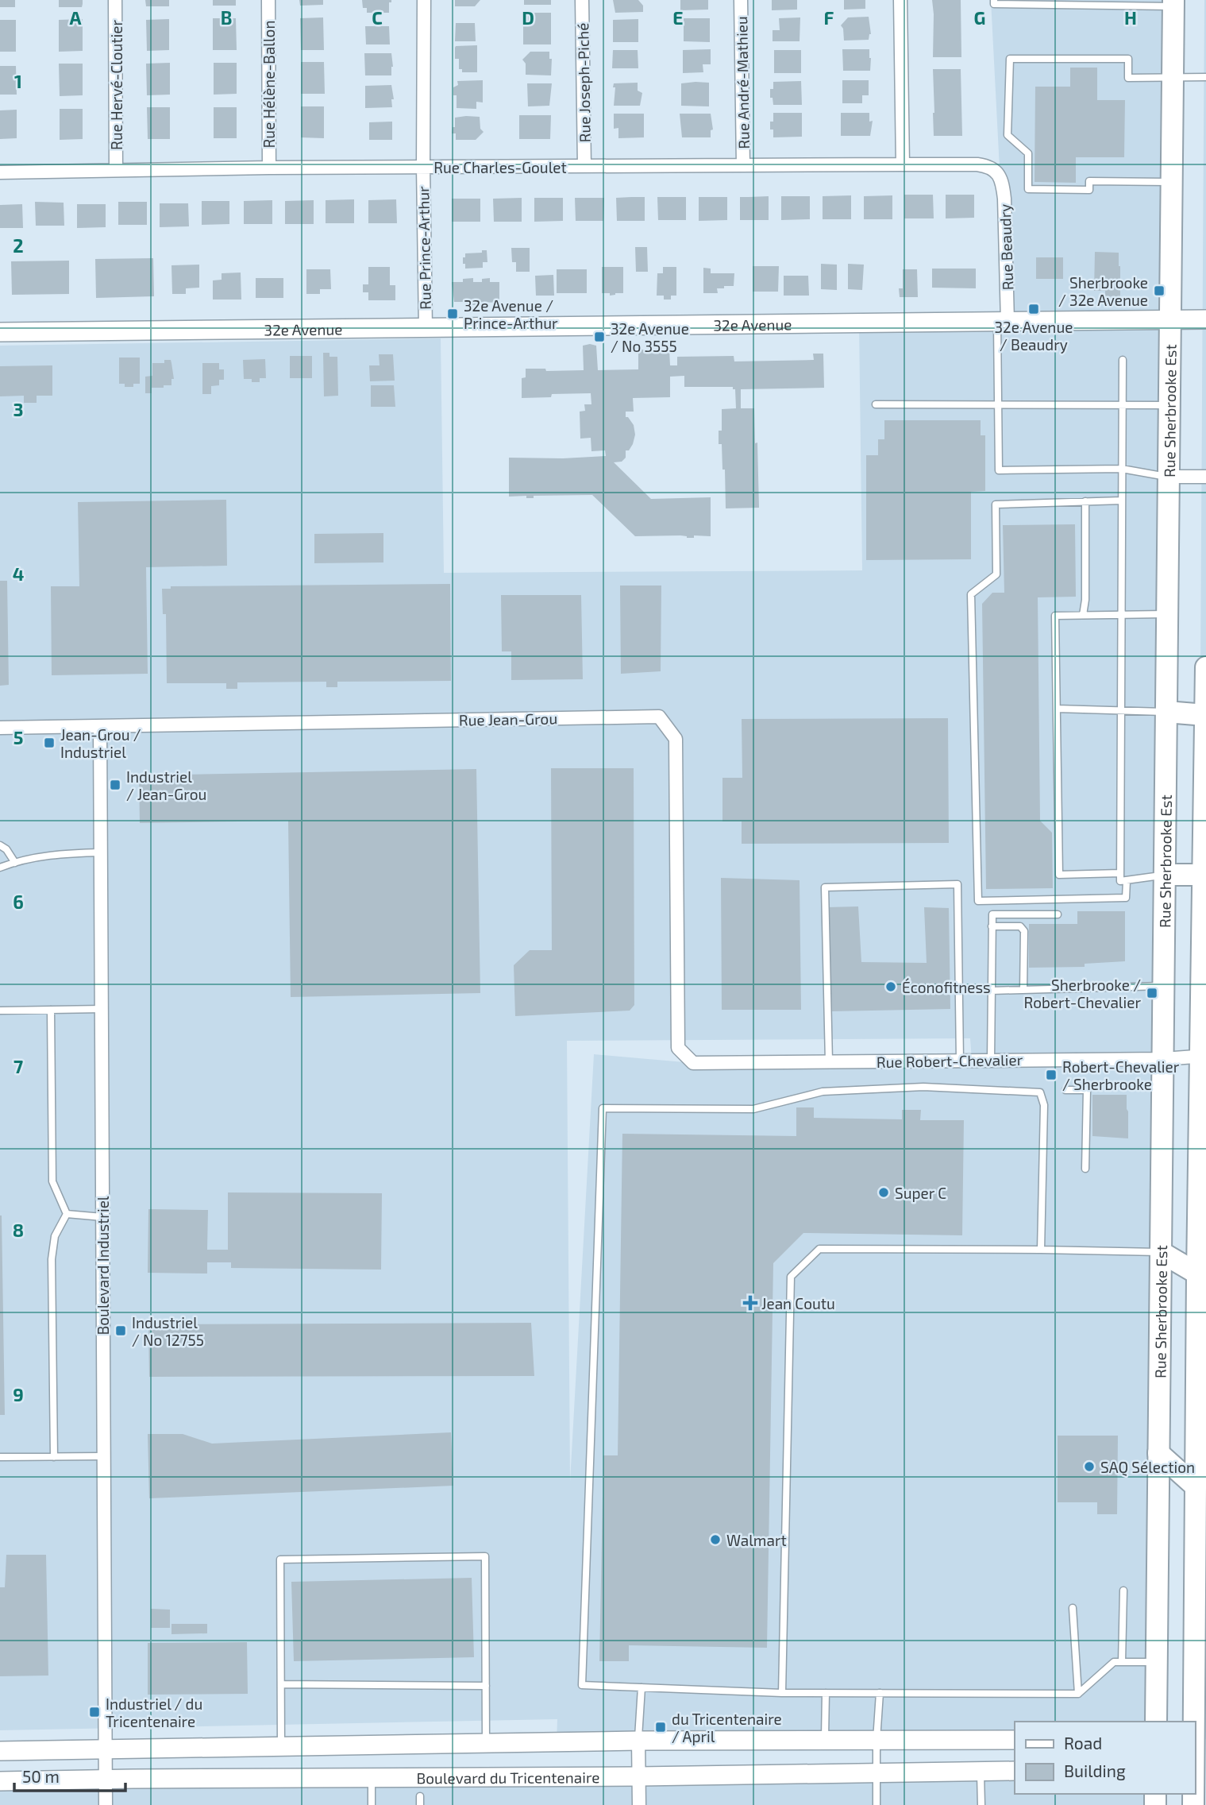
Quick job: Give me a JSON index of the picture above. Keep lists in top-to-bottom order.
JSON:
{
  "streets": {
    "main road": ["Rue Sherbrooke Est"],
    "street": [
      "Rue Joseph-Piché",
      "Rue André-Mathieu",
      "Rue Hélène-Ballon",
      "Rue Hervé-Cloutier",
      "Rue Charles-Goulet",
      "Rue Beaudry",
      "Rue Prince-Arthur",
      "32e Avenue",
      "Rue Jean-Grou",
      "Rue Robert-Chevalier",
      "Boulevard Industriel",
      "Boulevard du Tricentenaire"
    ]
  },
  "crossings": [
    ["Rue Joseph-Piché", "Rue Charles-Goulet"],
    ["Rue André-Mathieu", "Rue Charles-Goulet"],
    ["Rue Hélène-Ballon", "Rue Charles-Goulet"],
    ["Rue Hervé-Cloutier", "Rue Charles-Goulet"],
    ["Rue Charles-Goulet", "Rue Beaudry"],
    ["Rue Charles-Goulet", "Rue Prince-Arthur"],
    ["Rue Beaudry", "32e Avenue"],
    ["Rue Prince-Arthur", "32e Avenue"],
    ["32e Avenue", "Rue Sherbrooke Est"],
    ["Rue Sherbrooke Est", "Rue Robert-Chevalier"],
    ["Rue Jean-Grou", "Rue Robert-Chevalier"],
    ["Rue Jean-Grou", "Boulevard Industriel"],
    ["Boulevard Industriel", "Boulevard du Tricentenaire"]
  ],
  "places": {
    "transit": [
      "Sherbrooke / 32e Avenue",
      "32e Avenue / Beaudry",
      "32e Avenue / Prince-Arthur",
      "32e Avenue / No 3555",
      "Jean-Grou / Industriel",
      "Industriel / Jean-Grou",
      "Sherbrooke / Robert-Chevalier",
      "Robert-Chevalier / Sherbrooke",
      "Industriel / No 12755",
      "Industriel / du Tricentenaire",
      "du Tricentenaire / April"
    ],
    "other": [
      "Éconofitness",
      "Super C",
      "SAQ Sélection",
      "Walmart"
    ],
    "health": ["Jean Coutu"]
  },
  "legend": ["Road", "Building"],
  "scale_bar": "50 m",
  "grid": {
    "columns": [
      "A",
      "B",
      "C",
      "D",
      "E",
      "F",
      "G",
      "H"
    ],
    "rows": [
      "1",
      "2",
      "3",
      "4",
      "5",
      "6",
      "7",
      "8",
      "9"
    ]
  }
}
